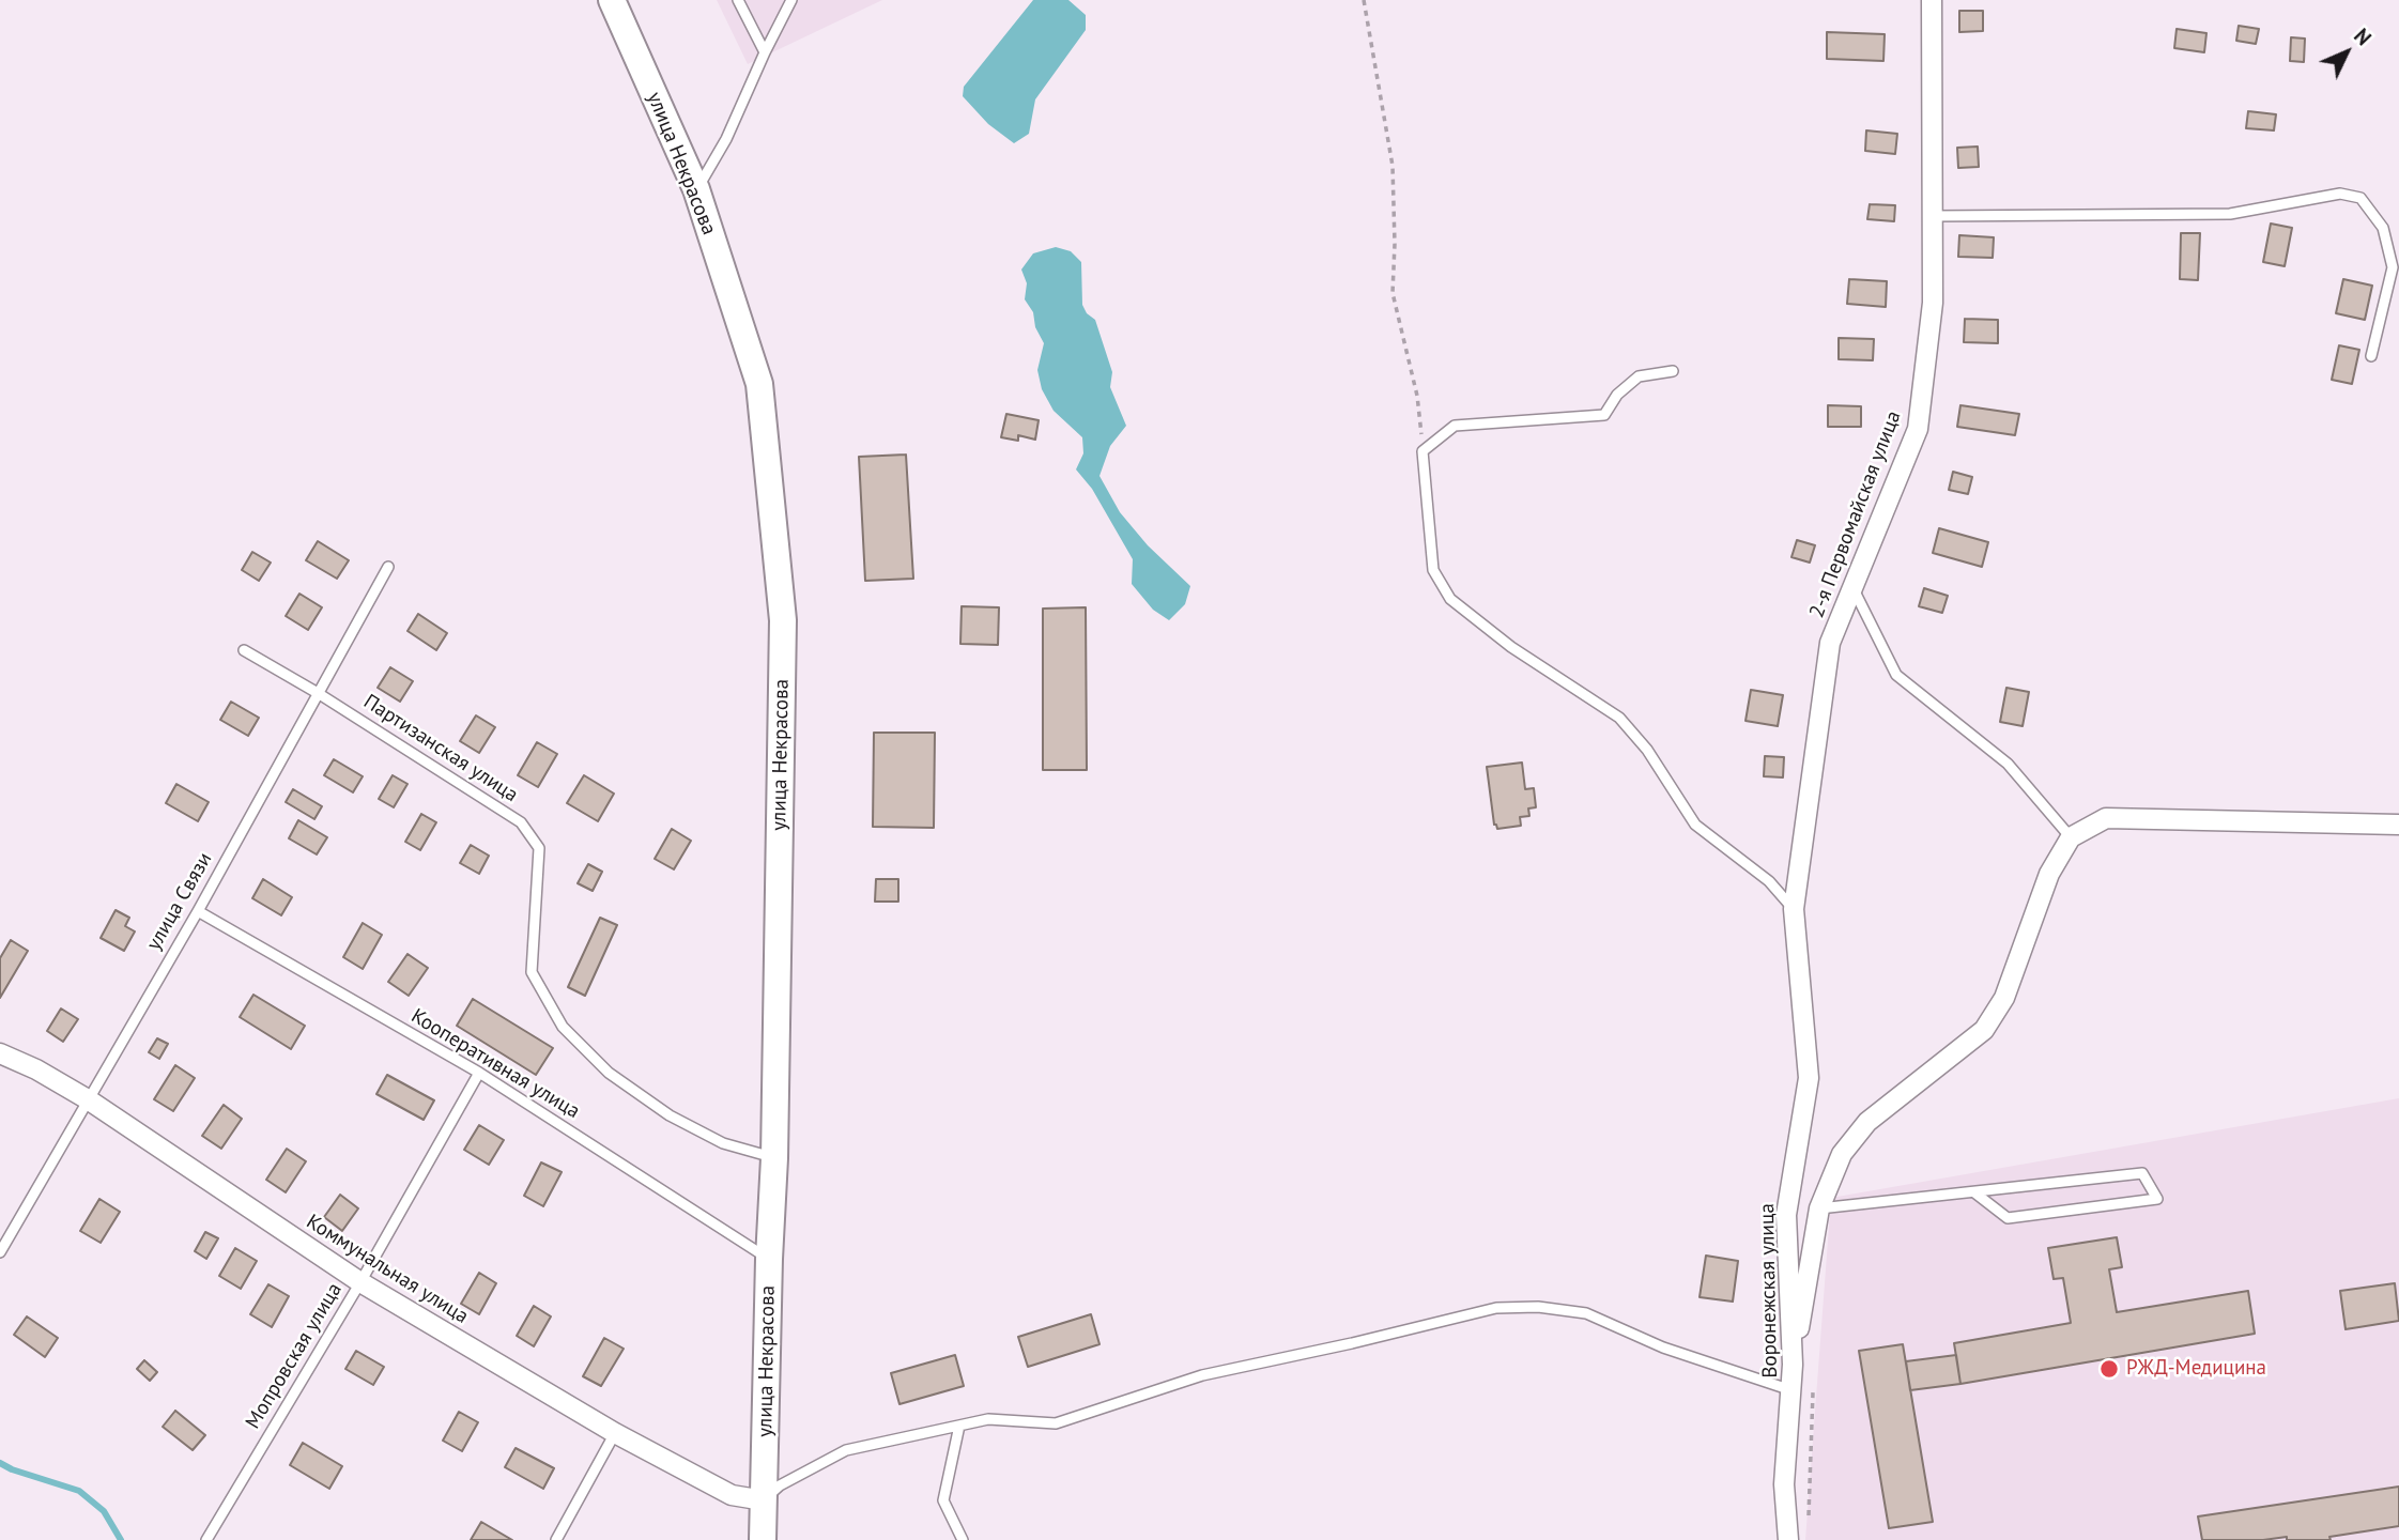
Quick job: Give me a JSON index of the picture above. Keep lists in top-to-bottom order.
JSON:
{
  "streets": {
    "main road": ["улица Некрасова"],
    "street": ["2-я Первомайская улица", "Коммунальная улица", "Воронежская улица"],
    "lane": [
      "Партизанская улица",
      "улица Связи",
      "Кооперативная улица",
      "Мопровская улица"
    ]
  },
  "crossings": [
    ["улица Некрасова", "Партизанская улица"],
    ["улица Некрасова", "Кооперативная улица"],
    ["улица Некрасова", "Коммунальная улица"],
    ["2-я Первомайская улица", "Воронежская улица"],
    ["Партизанская улица", "улица Связи"],
    ["улица Связи", "Кооперативная улица"],
    ["улица Связи", "Коммунальная улица"],
    ["Кооперативная улица", "Мопровская улица"],
    ["Коммунальная улица", "Мопровская улица"]
  ],
  "places": ["РЖД-Медицина"],
  "north": "top right"
}
